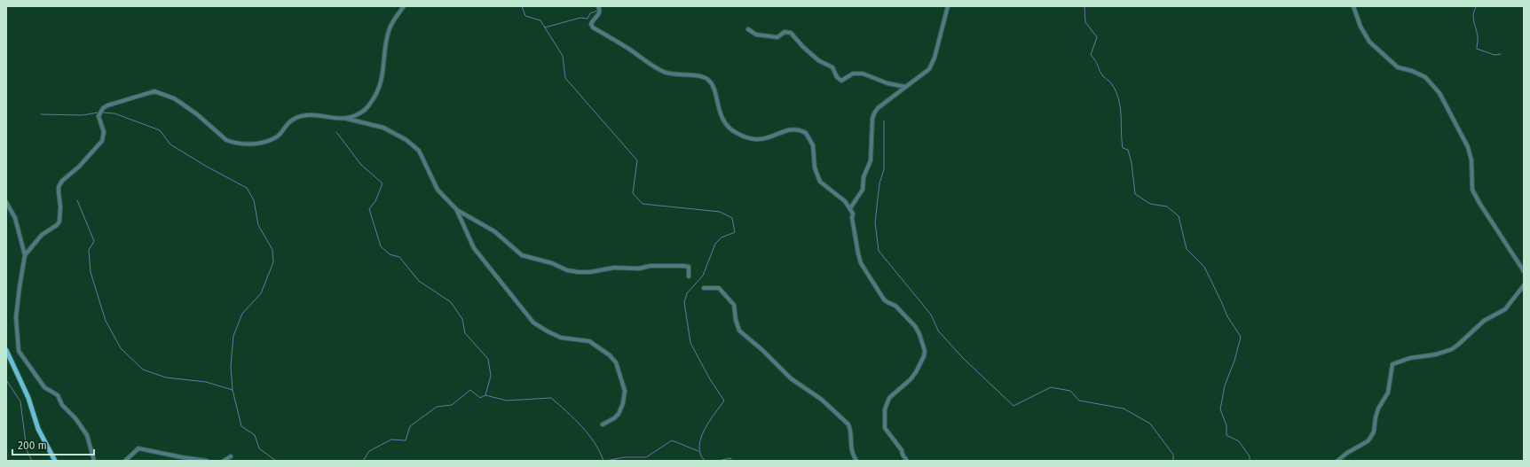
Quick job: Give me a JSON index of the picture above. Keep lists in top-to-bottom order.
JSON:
{
  "scale_bar": "200 m"
}
